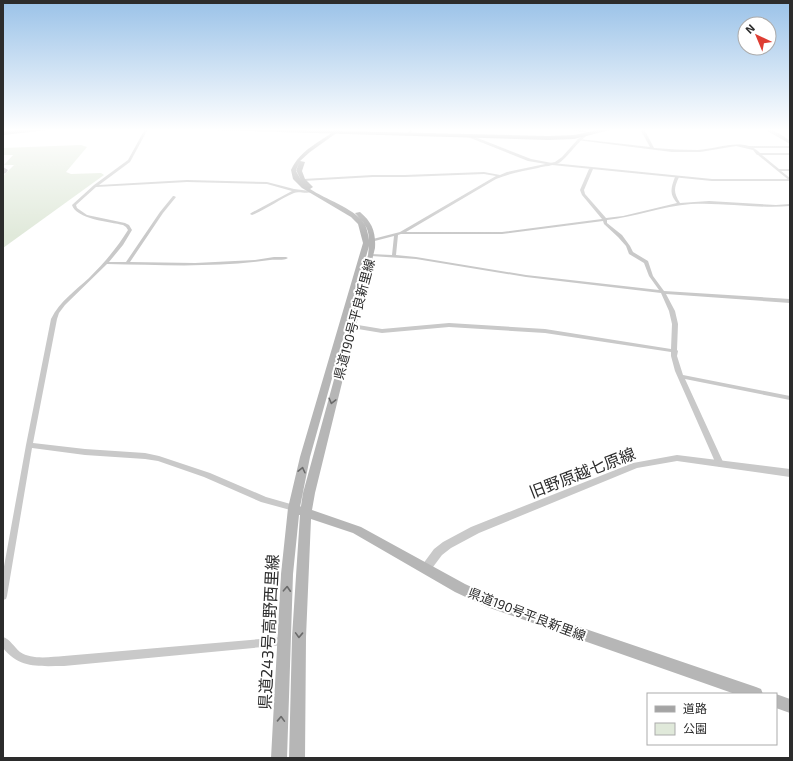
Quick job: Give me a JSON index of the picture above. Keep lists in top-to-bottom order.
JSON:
{
  "streets": {
    "main road": ["県道190号平良新里線", "県道243号高野西里線"],
    "street": ["旧野原越七原線"]
  },
  "crossings": [
    ["県道190号平良新里線", "旧野原越七原線"],
    ["県道190号平良新里線", "県道243号高野西里線"]
  ],
  "legend": ["道路", "公園"],
  "north": "top left"
}
